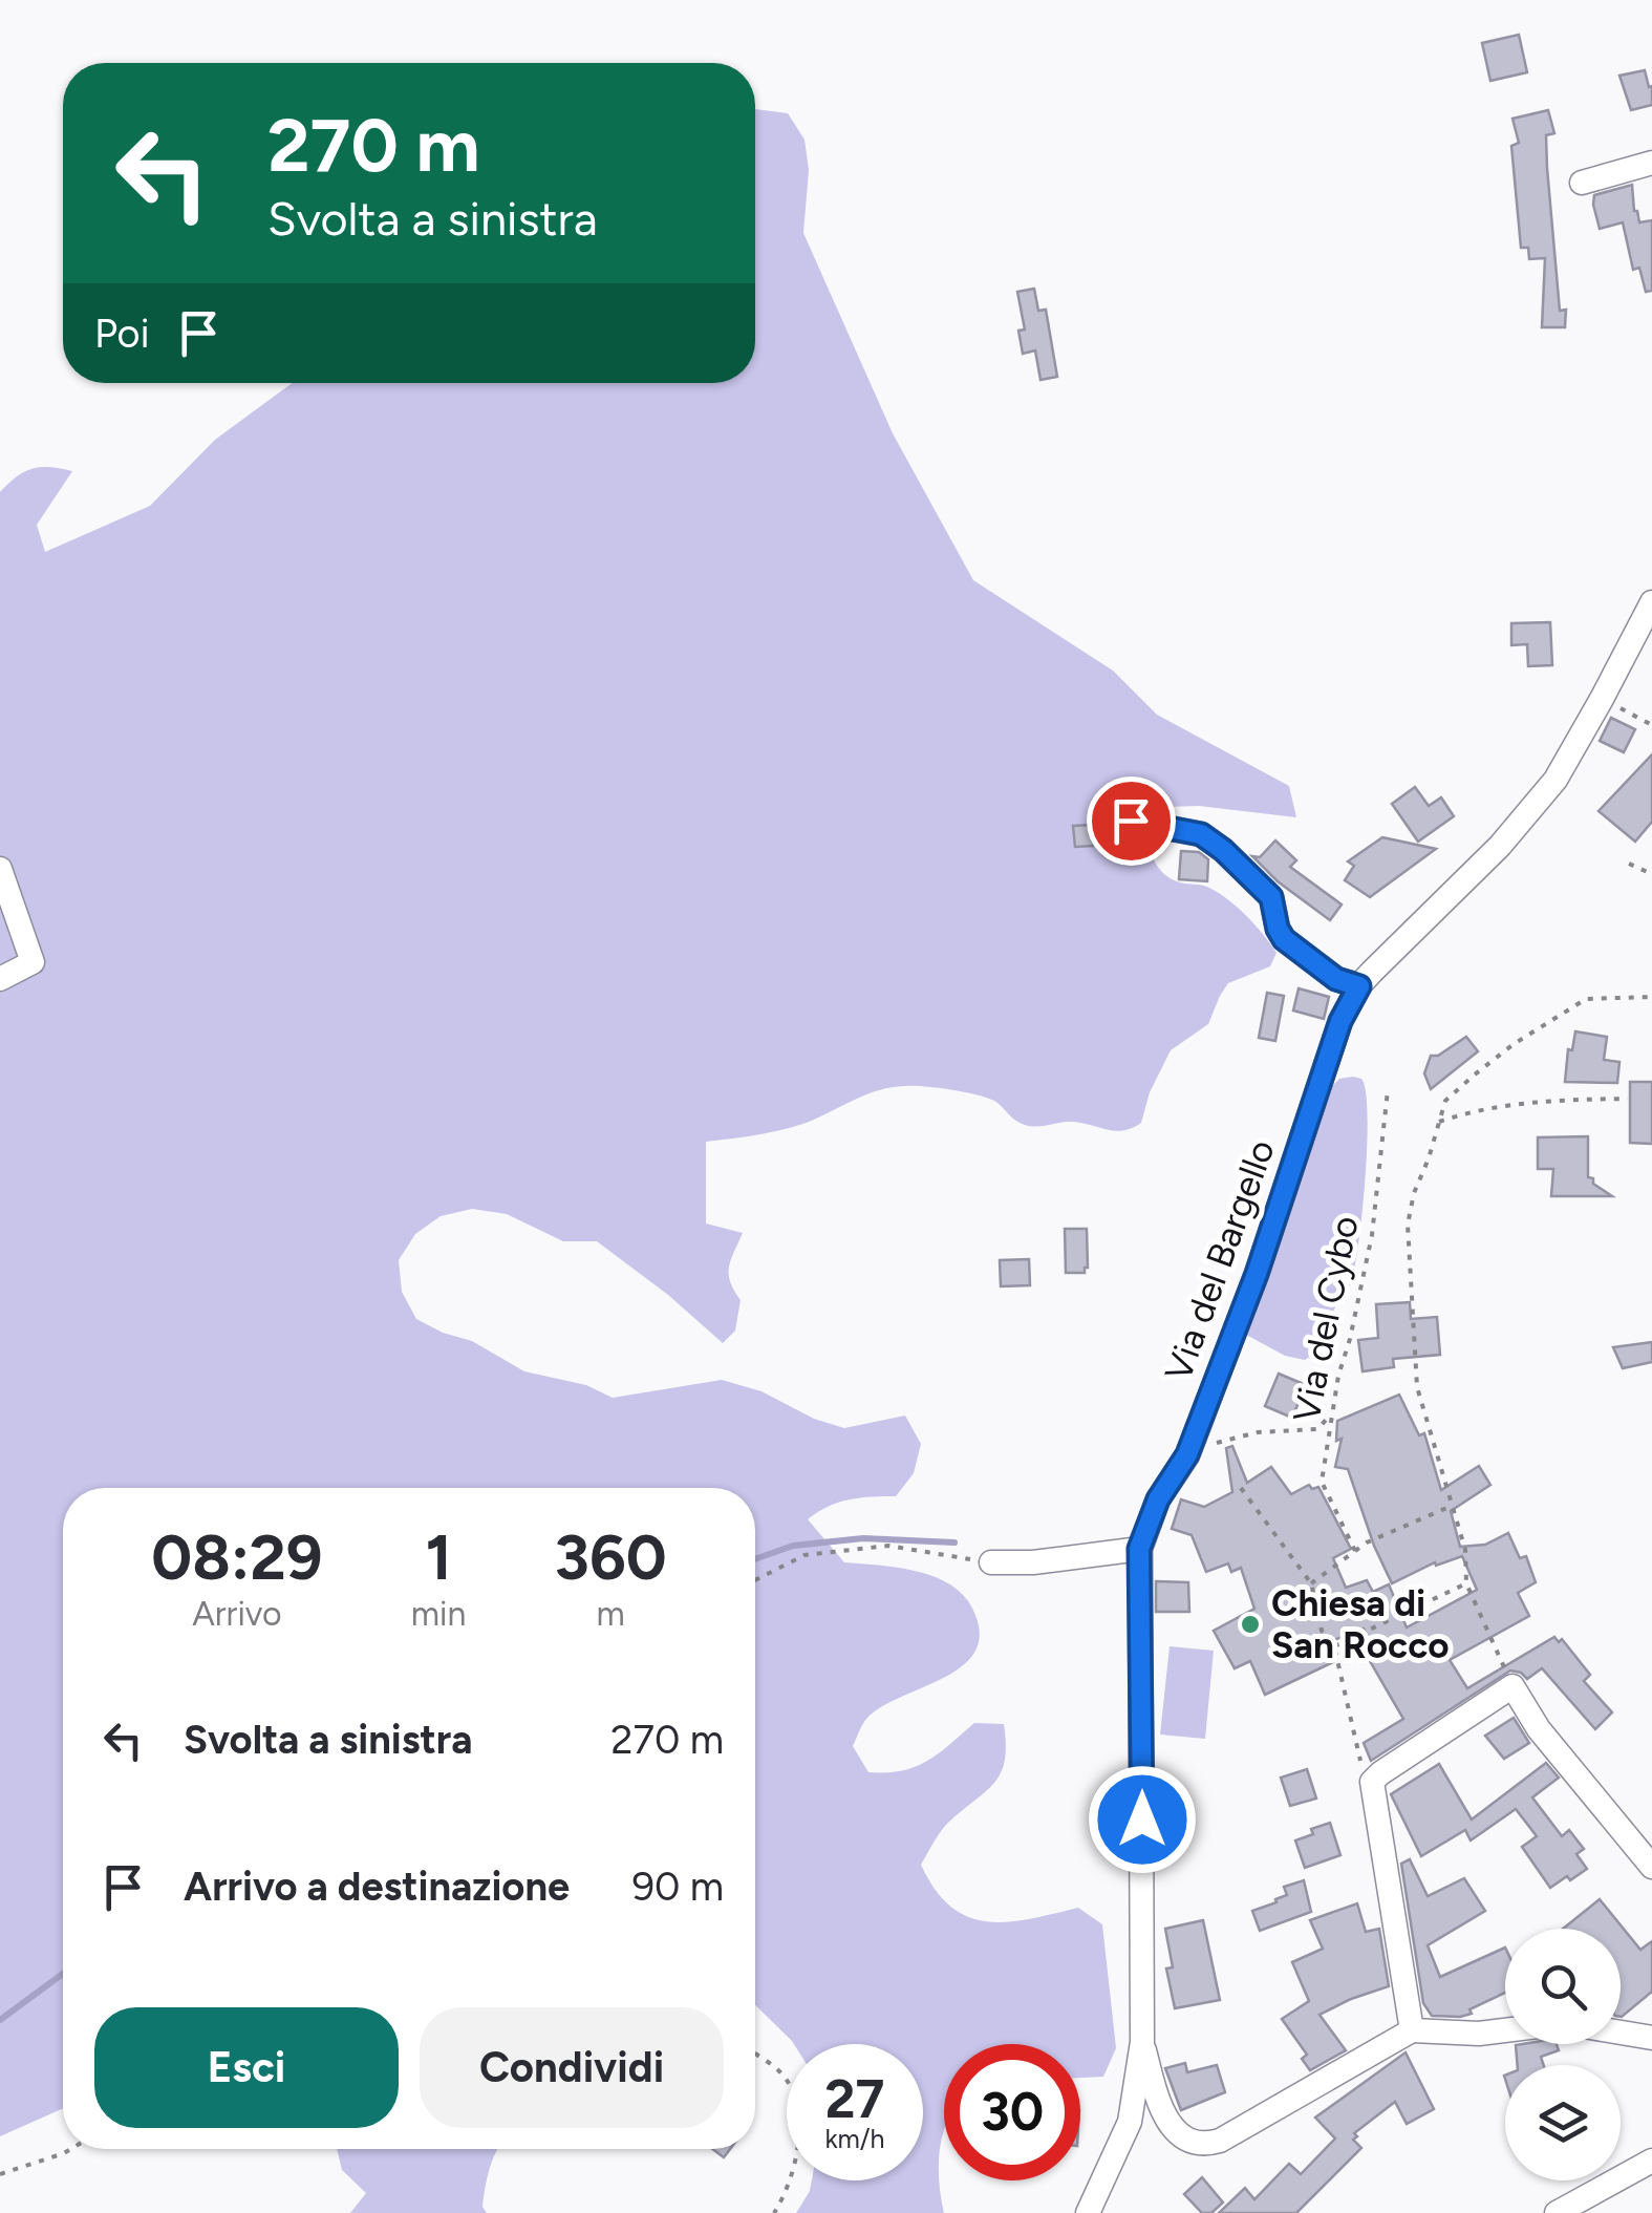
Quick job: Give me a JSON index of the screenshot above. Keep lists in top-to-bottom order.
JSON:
{
  "streets": {
    "street": ["Via del Bargello"],
    "path": ["Via del Cybo"]
  },
  "places": ["Chiesa di San Rocco"],
  "page": {
    "turn": ["270 m", "Svolta a sinistra"],
    "then": "Poi",
    "eta": [
      "08:29",
      "Arrivo",
      "1",
      "min",
      "360",
      "m"
    ],
    "list": [
      {
        "name": "Svolta a sinistra",
        "value": "270 m"
      },
      {
        "name": "Arrivo a destinazione",
        "value": "90 m"
      }
    ],
    "buttons": ["Esci", "Condividi"],
    "speed": "27 km/h",
    "limit": "30"
  }
}
